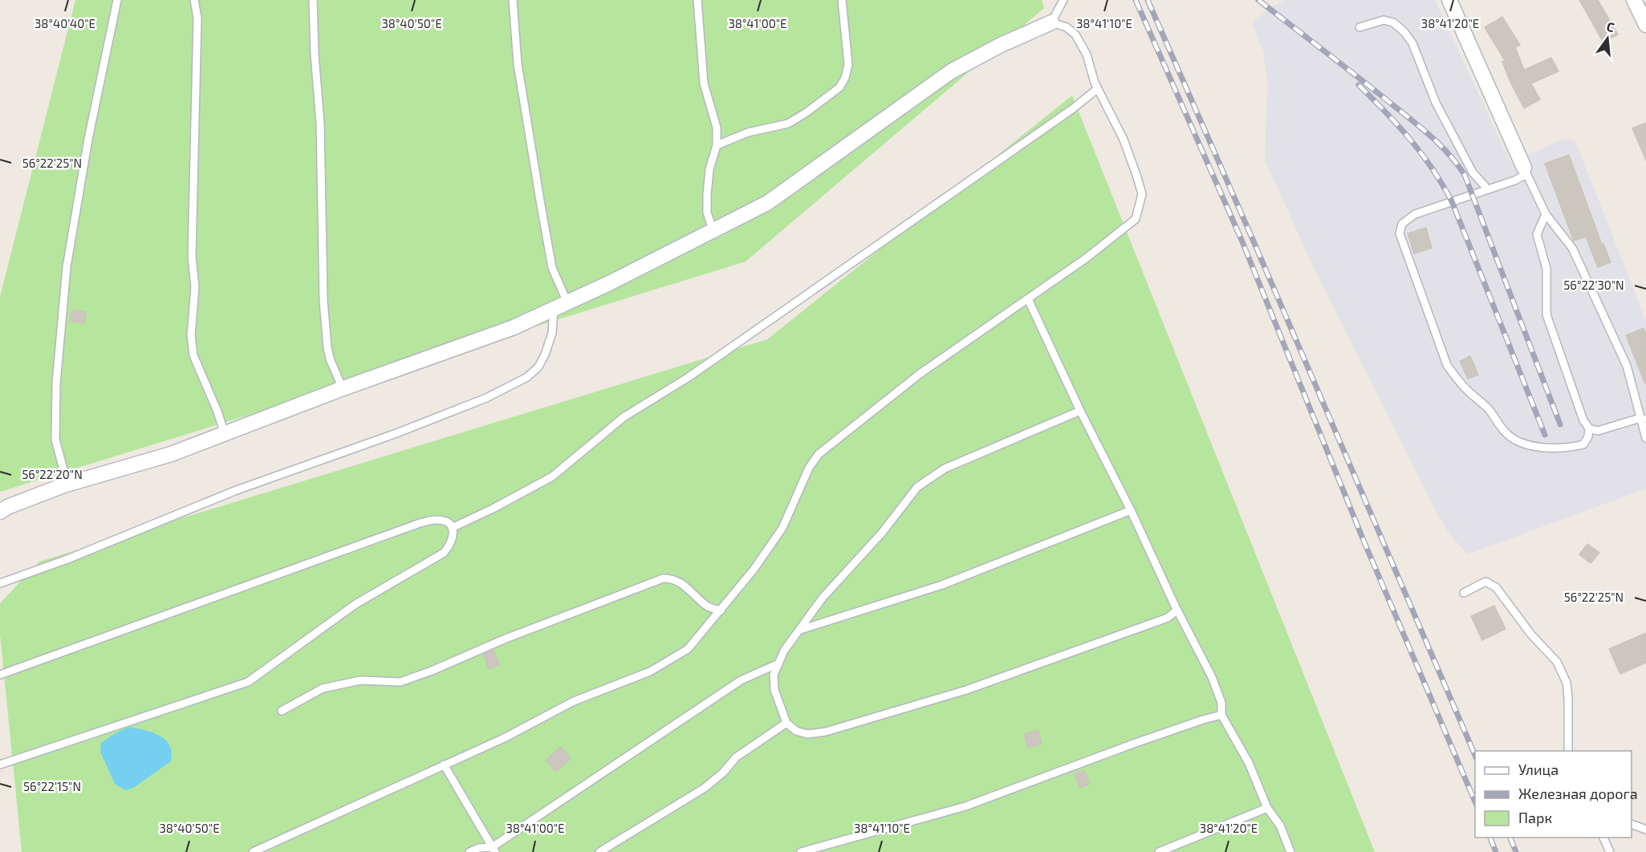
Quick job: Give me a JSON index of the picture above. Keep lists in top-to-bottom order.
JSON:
{
  "legend": ["Улица", "Железная дорога", "Парк"],
  "north": "top",
  "coordinates": [
    "38°40'40\"E",
    "38°40'50\"E",
    "38°41'00\"E",
    "38°41'10\"E",
    "38°41'20\"E",
    "56°22'25\"N",
    "56°22'30\"N",
    "56°22'20\"N",
    "56°22'15\"N"
  ]
}
